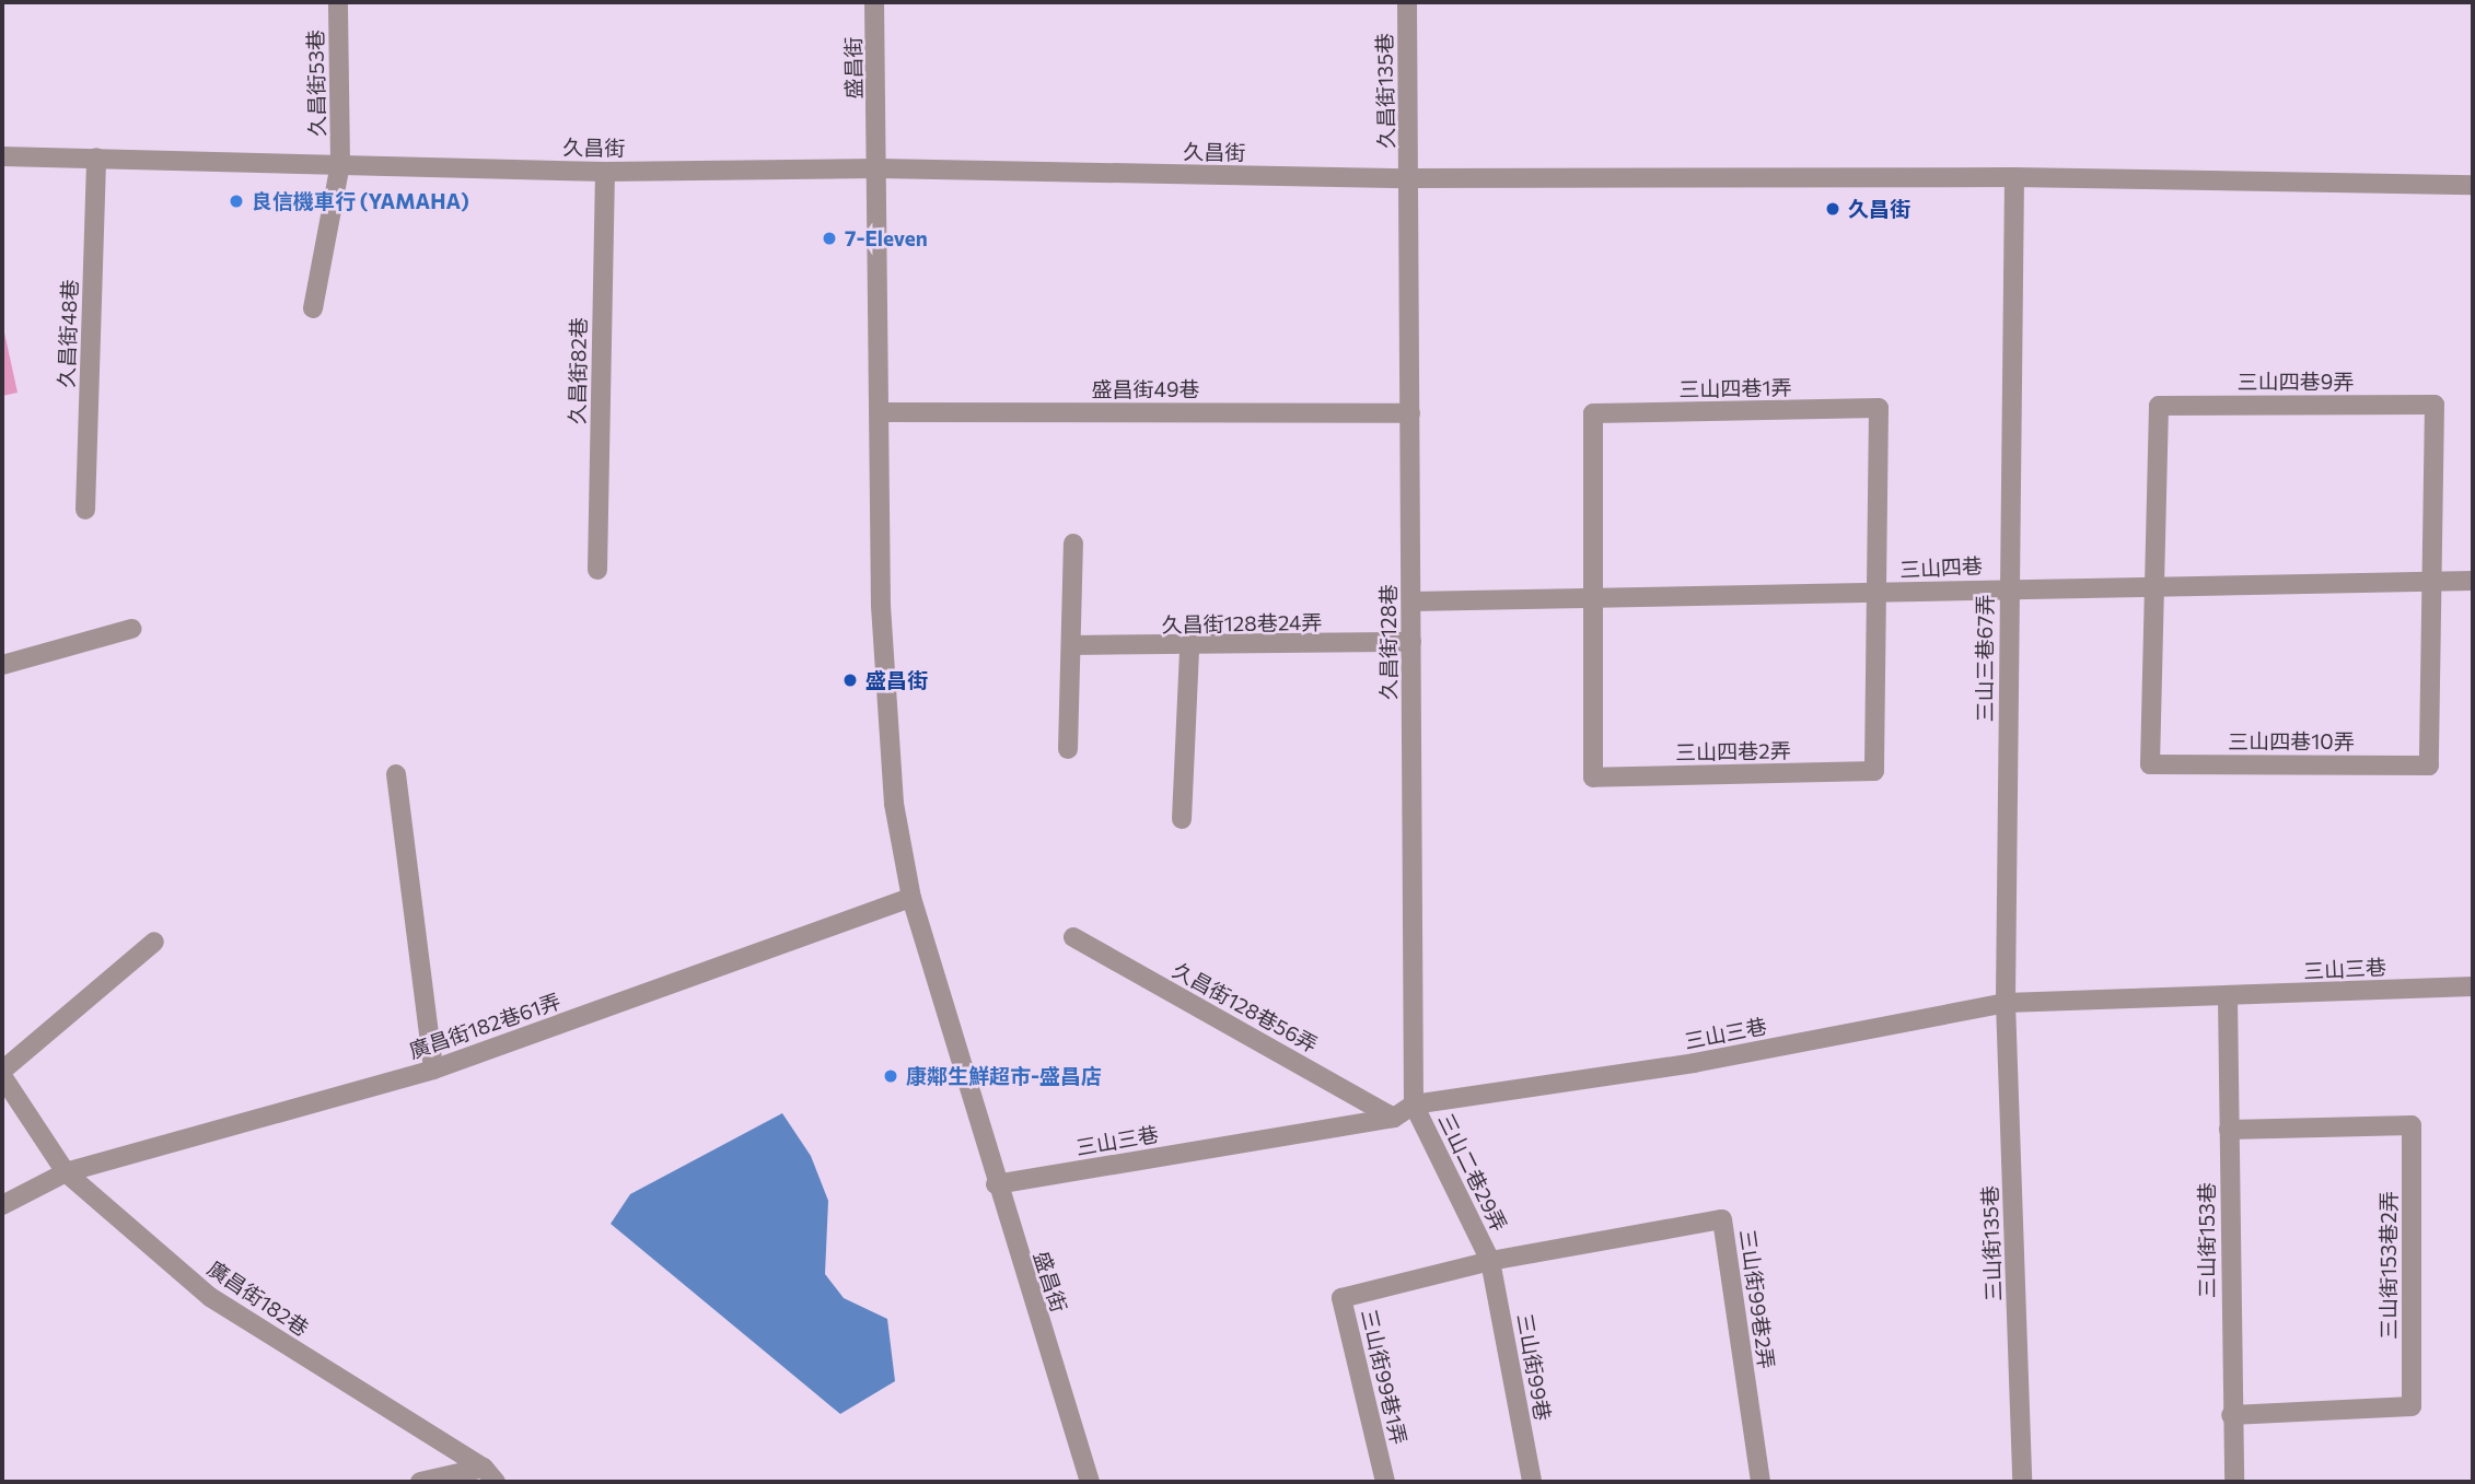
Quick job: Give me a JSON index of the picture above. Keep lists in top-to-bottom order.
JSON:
{
  "streets": {
    "street": [
      "盛昌街",
      "久昌街53巷",
      "久昌街135巷",
      "久昌街",
      "久昌街48巷",
      "久昌街82巷",
      "三山四巷9弄",
      "三山四巷1弄",
      "盛昌街49巷",
      "三山四巷",
      "久昌街128巷24弄",
      "久昌街128巷",
      "三山三巷67弄",
      "三山四巷10弄",
      "三山四巷2弄",
      "三山三巷",
      "久昌街128巷56弄",
      "廣昌街182巷61弄",
      "三山二巷29弄",
      "三山街153巷",
      "三山街135巷",
      "三山街153巷2弄",
      "廣昌街182巷",
      "三山街99巷2弄",
      "三山街99巷",
      "三山街99巷1弄"
    ]
  },
  "crossings": [
    ["盛昌街", "久昌街"],
    ["盛昌街", "盛昌街49巷"],
    ["盛昌街", "三山三巷"],
    ["盛昌街", "廣昌街182巷61弄"],
    ["久昌街53巷", "久昌街"],
    ["久昌街135巷", "久昌街"],
    ["久昌街135巷", "久昌街128巷"],
    ["久昌街", "久昌街48巷"],
    ["久昌街", "久昌街82巷"],
    ["久昌街", "久昌街128巷"],
    ["久昌街", "三山三巷67弄"],
    ["三山四巷9弄", "三山四巷"],
    ["三山四巷9弄", "三山四巷10弄"],
    ["三山四巷1弄", "三山四巷"],
    ["三山四巷1弄", "三山四巷2弄"],
    ["盛昌街49巷", "久昌街128巷"],
    ["三山四巷", "久昌街128巷"],
    ["三山四巷", "三山三巷67弄"],
    ["三山四巷", "三山四巷10弄"],
    ["三山四巷", "三山四巷2弄"],
    ["久昌街128巷24弄", "久昌街128巷"],
    ["久昌街128巷", "三山三巷"],
    ["久昌街128巷", "三山二巷29弄"],
    ["三山三巷67弄", "三山三巷"],
    ["三山三巷67弄", "三山街135巷"],
    ["三山三巷", "久昌街128巷56弄"],
    ["三山三巷", "三山二巷29弄"],
    ["三山三巷", "三山街153巷"],
    ["三山三巷", "三山街135巷"],
    ["廣昌街182巷61弄", "廣昌街182巷"],
    ["三山二巷29弄", "三山街99巷2弄"],
    ["三山二巷29弄", "三山街99巷"],
    ["三山二巷29弄", "三山街99巷1弄"],
    ["三山街153巷", "三山街153巷2弄"],
    ["三山街99巷2弄", "三山街99巷"],
    ["三山街99巷2弄", "三山街99巷1弄"],
    ["三山街99巷", "三山街99巷1弄"]
  ],
  "places": [
    "良信機車行 (YAMAHA)",
    "久昌街",
    "7-Eleven",
    "盛昌街",
    "康鄰生鮮超市-盛昌店"
  ]
}
